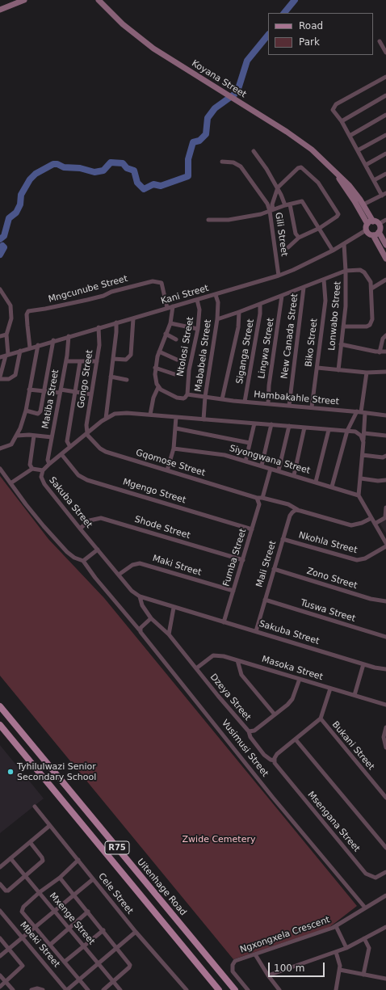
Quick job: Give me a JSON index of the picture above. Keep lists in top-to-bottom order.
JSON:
{
  "streets": {
    "main road": ["Koyana Street", "R75", "Uitenhage Road"],
    "street": [
      "Gili Street",
      "Mngcunube Street",
      "Kani Street",
      "Lonwabo Street",
      "New Canada Street",
      "Biko Street",
      "Ntolosi Street",
      "Lingwa Street",
      "Siganga Street",
      "Mababela Street",
      "Gongo Street",
      "Hambakahle Street",
      "Matiba Street",
      "Siyongwana Street",
      "Gqomose Street",
      "Mgengo Street",
      "Sakuba Street",
      "Shode Street",
      "Nkohla Street",
      "Fumba Street",
      "Mali Street",
      "Maki Street",
      "Zono Street",
      "Tuswa Street",
      "Masoka Street",
      "Dzeya Street",
      "Bukani Street",
      "Vusimusi Street",
      "Msengana Street",
      "Cele Street",
      "Mxenge Street",
      "Ngxongxela Crescent",
      "Mbeki Street"
    ]
  },
  "crossings": [
    ["Koyana Street", "Kani Street"],
    ["Gili Street", "Kani Street"],
    ["Mngcunube Street", "Kani Street"],
    ["Kani Street", "Lonwabo Street"],
    ["Kani Street", "Ntolosi Street"],
    ["Kani Street", "Mababela Street"],
    ["Kani Street", "Gongo Street"],
    ["Kani Street", "Matiba Street"],
    ["New Canada Street", "Hambakahle Street"],
    ["Biko Street", "Hambakahle Street"],
    ["Ntolosi Street", "Hambakahle Street"],
    ["Lingwa Street", "Hambakahle Street"],
    ["Siganga Street", "Hambakahle Street"],
    ["Mababela Street", "Hambakahle Street"],
    ["Mababela Street", "Sakuba Street"],
    ["Gongo Street", "Gqomose Street"],
    ["Gongo Street", "Sakuba Street"],
    ["Matiba Street", "Sakuba Street"],
    ["Gqomose Street", "Sakuba Street"],
    ["Gqomose Street", "Fumba Street"],
    ["Gqomose Street", "Mali Street"],
    ["Mgengo Street", "Sakuba Street"],
    ["Mgengo Street", "Fumba Street"],
    ["Sakuba Street", "Shode Street"],
    ["Sakuba Street", "Fumba Street"],
    ["Sakuba Street", "Mali Street"],
    ["Sakuba Street", "Maki Street"],
    ["Shode Street", "Fumba Street"],
    ["Nkohla Street", "Mali Street"],
    ["Fumba Street", "Maki Street"],
    ["Mali Street", "Zono Street"],
    ["Mali Street", "Tuswa Street"],
    ["Masoka Street", "Dzeya Street"],
    ["Vusimusi Street", "Ngxongxela Crescent"]
  ],
  "parks": ["Zwide Cemetery"],
  "places": ["Tyhilulwazi Senior Secondary School"],
  "legend": ["Road", "Park"],
  "scale_bar": "100 m"
}
